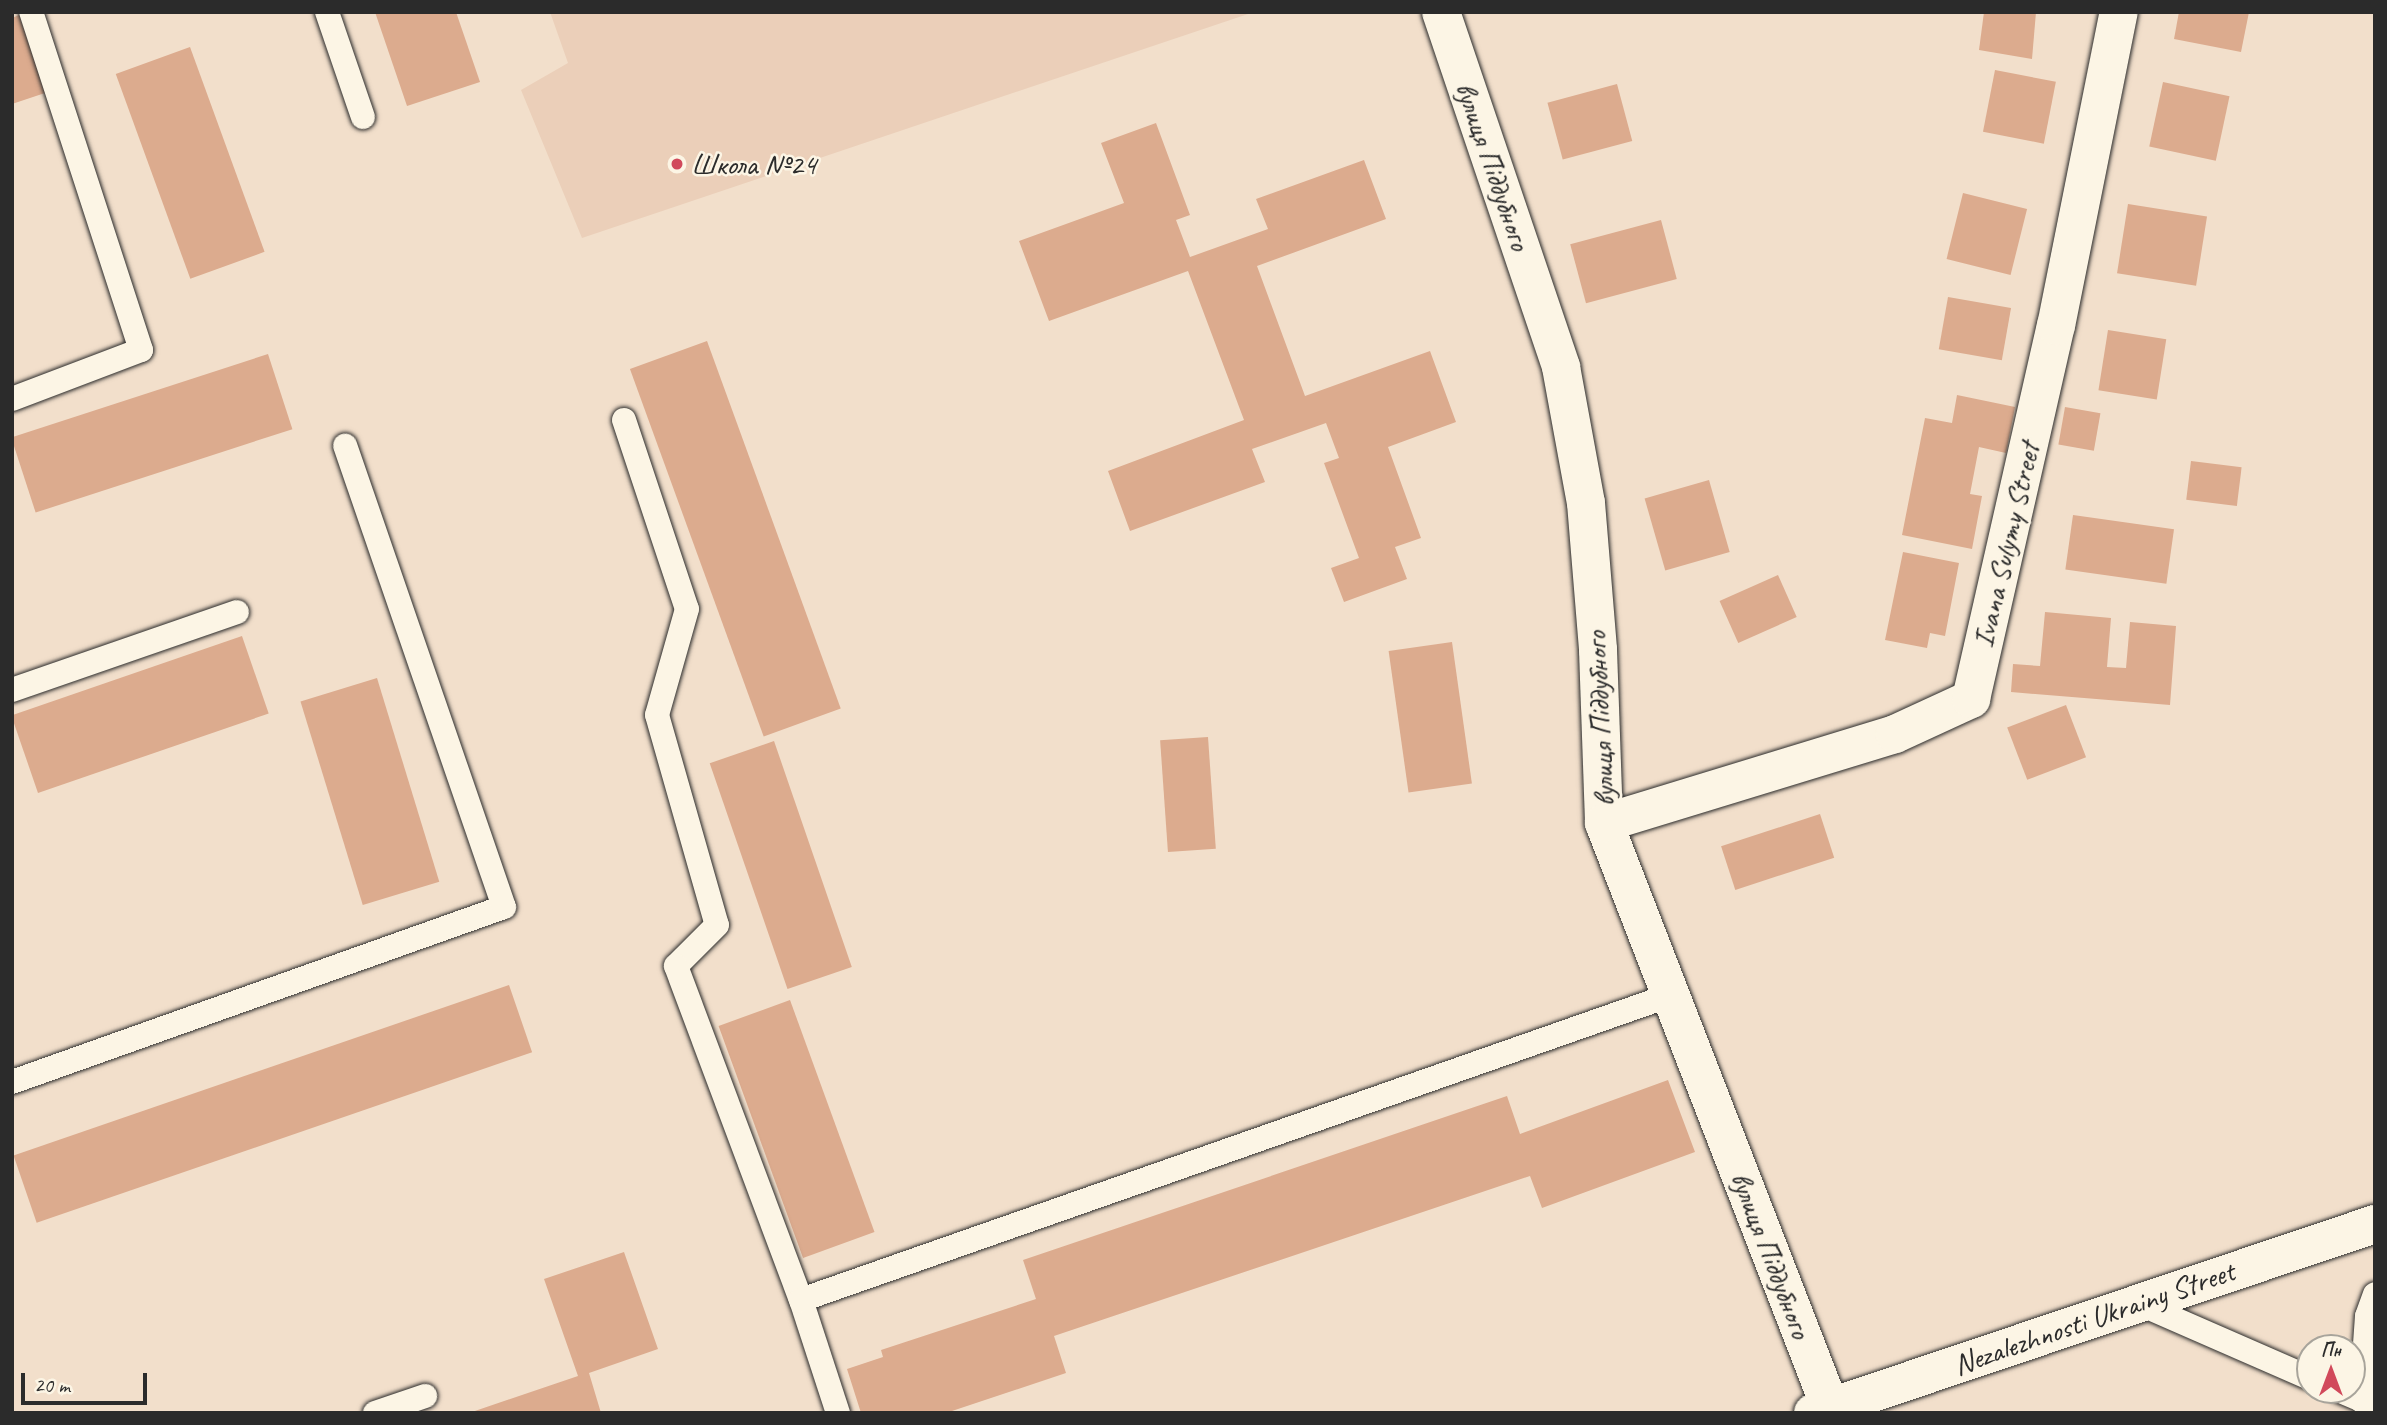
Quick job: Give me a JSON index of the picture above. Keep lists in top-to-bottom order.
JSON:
{
  "streets": {
    "street": ["вулиця Піддубного", "Ivana Sulymy Street", "Nezalezhnosti Ukrainy Street"]
  },
  "crossings": [
    ["вулиця Піддубного", "Ivana Sulymy Street"],
    ["вулиця Піддубного", "Nezalezhnosti Ukrainy Street"]
  ],
  "places": ["Школа №24"],
  "scale_bar": "20 m",
  "north": "top"
}
